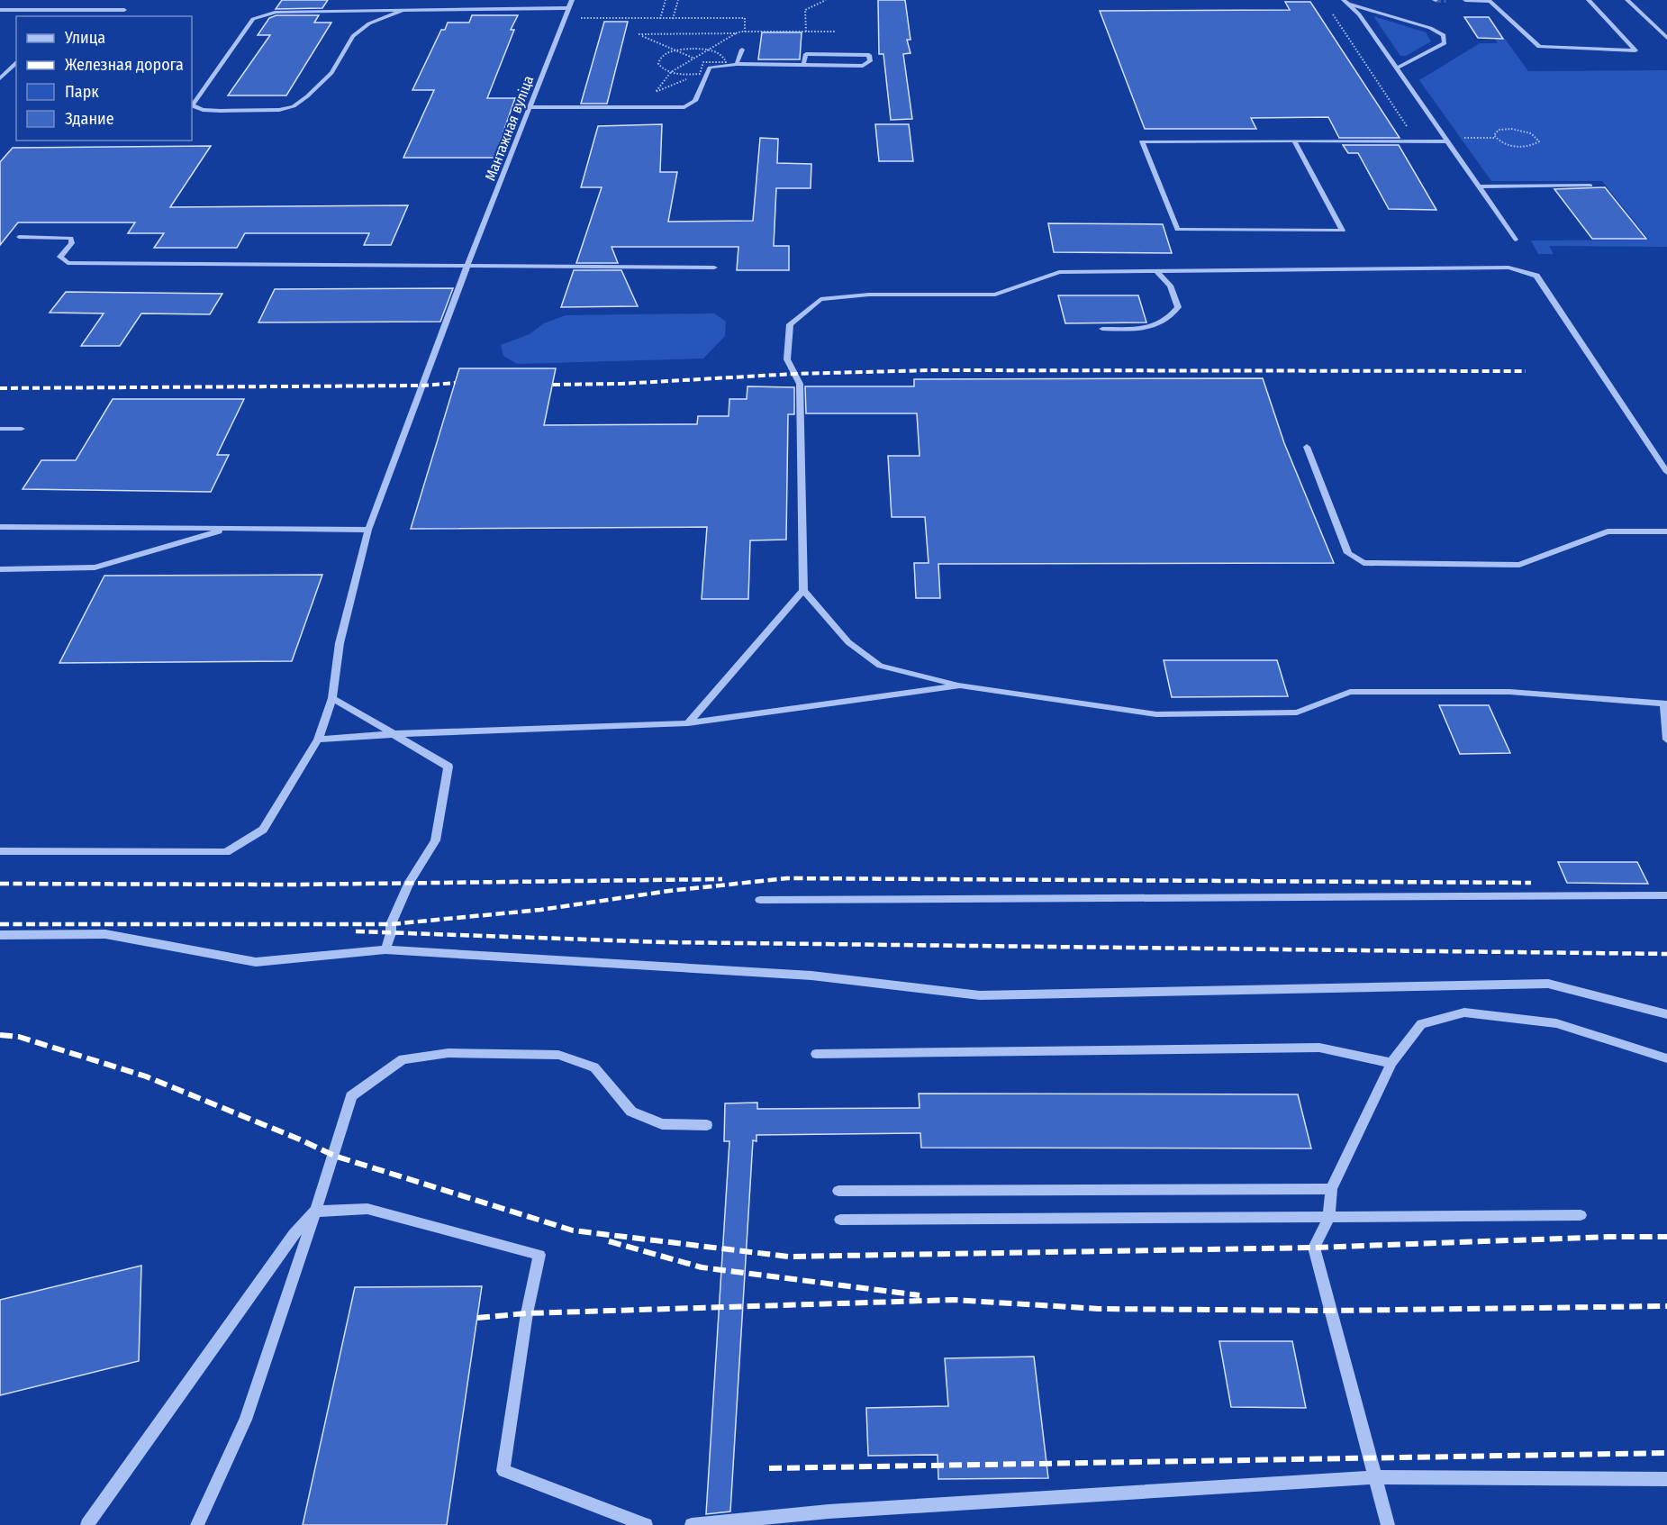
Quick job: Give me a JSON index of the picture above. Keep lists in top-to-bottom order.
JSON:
{
  "streets": {
    "street": ["Мантажная вуліца"]
  },
  "legend": [
    "Улица",
    "Железная дорога",
    "Парк",
    "Здание"
  ]
}
